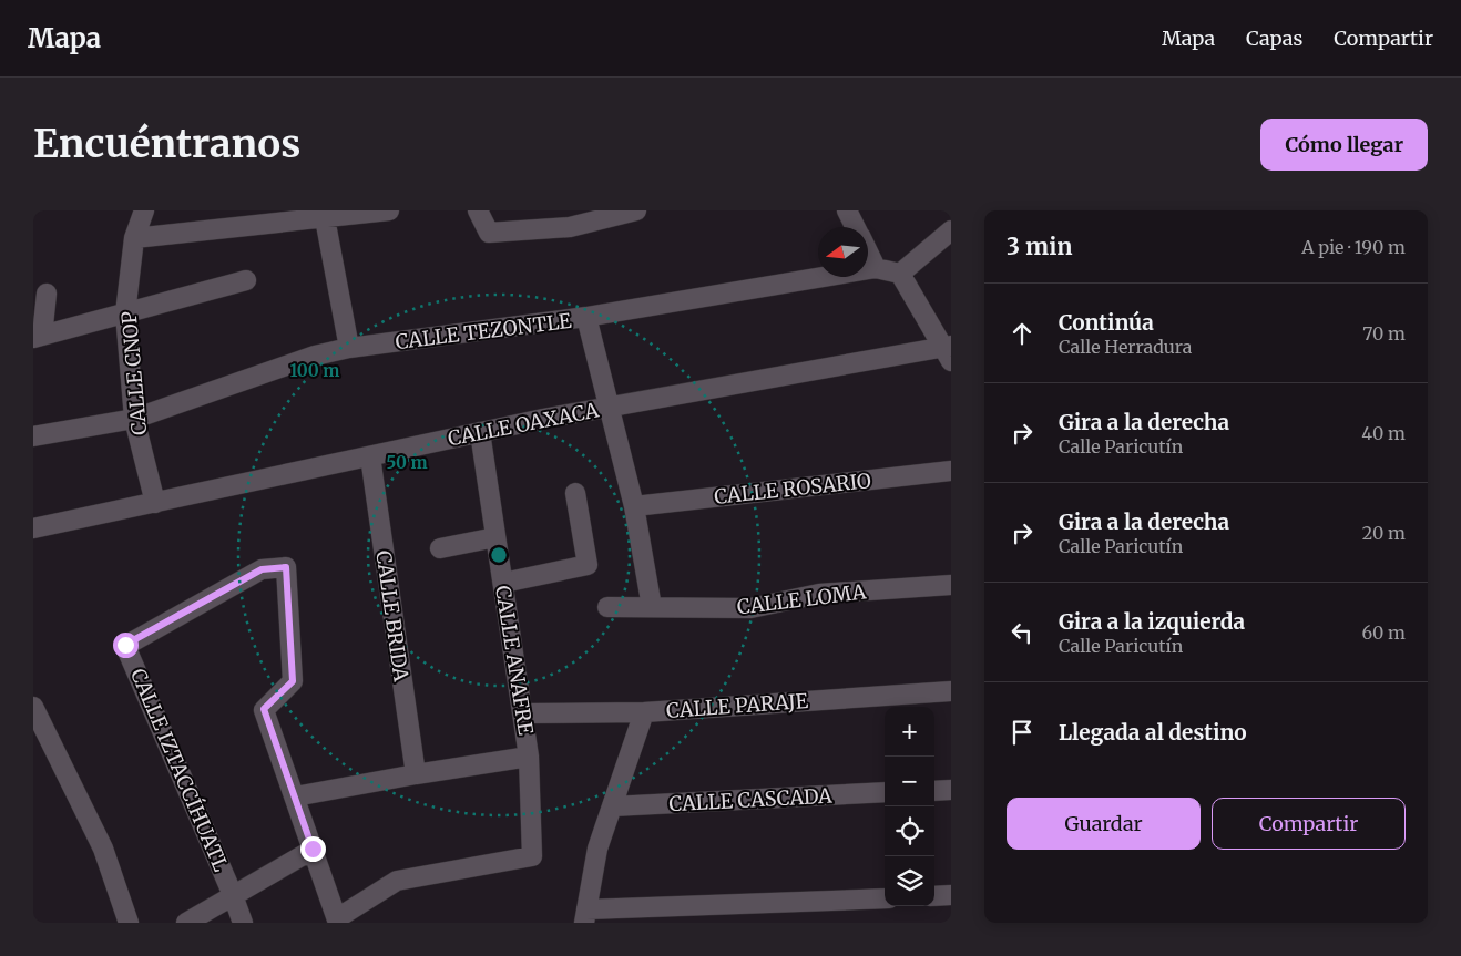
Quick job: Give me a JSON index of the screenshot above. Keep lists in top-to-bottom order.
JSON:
{
  "streets": {
    "street": [
      "CALLE TEZONTLE",
      "CALLE CNOP",
      "CALLE OAXACA",
      "CALLE ROSARIO",
      "CALLE LOMA",
      "CALLE BRIDA",
      "CALLE ANAFRE",
      "CALLE PARAJE",
      "CALLE IZTACCÍHUATL",
      "CALLE CASCADA"
    ]
  },
  "crossings": [
    ["CALLE TEZONTLE", "CALLE CNOP"],
    ["CALLE TEZONTLE", "CALLE OAXACA"],
    ["CALLE TEZONTLE", "CALLE ROSARIO"],
    ["CALLE TEZONTLE", "CALLE LOMA"],
    ["CALLE CNOP", "CALLE OAXACA"],
    ["CALLE OAXACA", "CALLE BRIDA"],
    ["CALLE OAXACA", "CALLE ANAFRE"],
    ["CALLE ANAFRE", "CALLE PARAJE"]
  ],
  "north": "left",
  "page": {
    "header": "Mapa",
    "nav": ["Mapa", "Capas", "Compartir"],
    "buttons": [
      "Cómo llegar",
      ["Guardar", "Compartir"]
    ],
    "title": "Encuéntranos",
    "heading": ["3 min", "A pie · 190 m"],
    "list": [
      ["Continúa", "Calle Herradura", "70 m"],
      ["Gira a la derecha", "Calle Paricutín", "40 m"],
      ["Gira a la derecha", "Calle Paricutín", "20 m"],
      ["Gira a la izquierda", "Calle Paricutín", "60 m"],
      "Llegada al destino"
    ],
    "map_buttons": ["+", "−"]
  },
  "rings": ["100 m", "50 m"]
}
